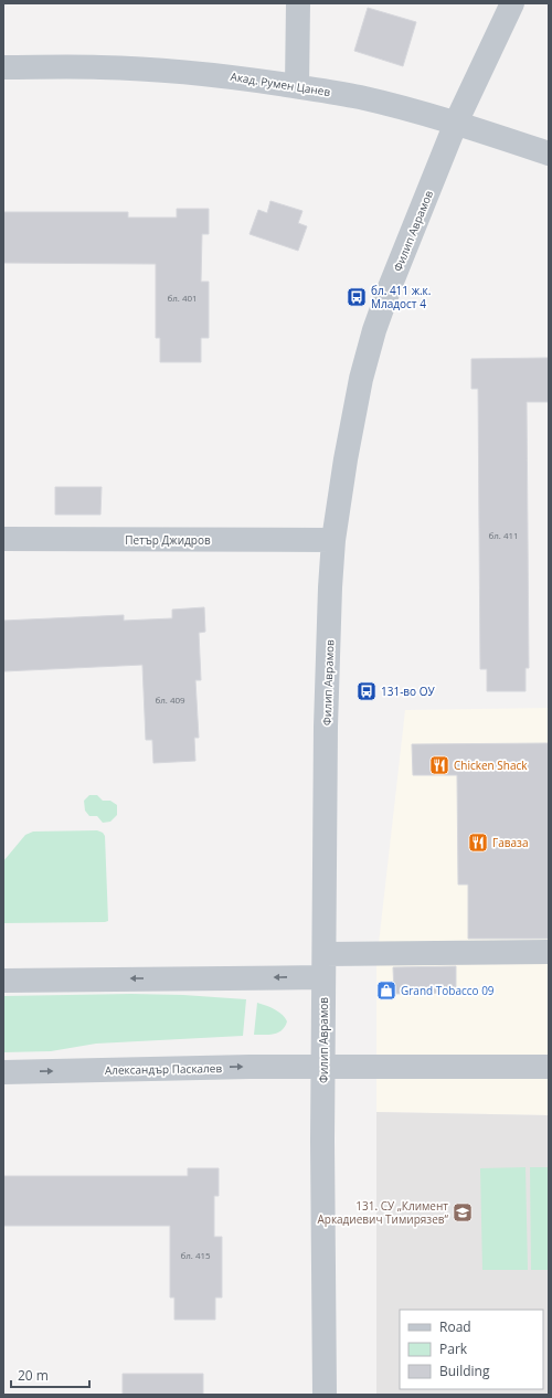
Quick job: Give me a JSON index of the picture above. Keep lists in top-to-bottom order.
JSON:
{
  "streets": {
    "street": [
      "Акад. Румен Цанев",
      "Филип Аврамов",
      "Петър Джидров",
      "Александър Паскалев"
    ]
  },
  "crossings": [
    ["Акад. Румен Цанев", "Филип Аврамов"],
    ["Филип Аврамов", "Петър Джидров"],
    ["Филип Аврамов", "Александър Паскалев"]
  ],
  "places": {
    "bus stop": ["бл. 411 ж.к. Младост 4", "131-во ОУ"],
    "restaurant": ["Chicken Shack", "Гаваза"],
    "shop": ["Grand Tobacco 09"],
    "school or university": ["131. СУ „Климент Аркадиевич Тимирязев“"]
  },
  "house_numbers": [
    "бл. 401",
    "бл. 411",
    "бл. 409",
    "бл. 415"
  ],
  "legend": ["Road", "Park", "Building"],
  "scale_bar": "20 m"
}
